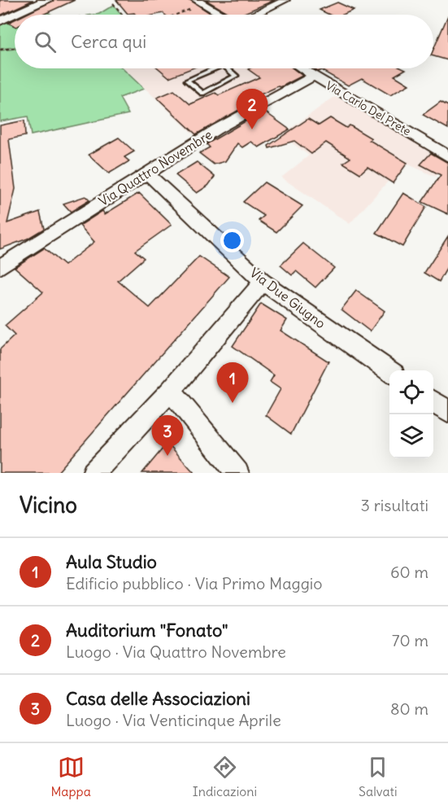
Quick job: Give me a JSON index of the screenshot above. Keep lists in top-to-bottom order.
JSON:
{
  "streets": {
    "street": ["Via Carlo Del Prete", "Via Quattro Novembre", "Via Due Giugno"]
  },
  "crossings": [
    ["Via Carlo Del Prete", "Via Quattro Novembre"],
    ["Via Quattro Novembre", "Via Due Giugno"]
  ],
  "page": {
    "search": "Cerca qui",
    "pins": ["2", "1", "3"],
    "heading": ["Vicino", "3 risultati"],
    "list": [
      {
        "mark": "1",
        "name": "Aula Studio",
        "note": "Edificio pubblico · Via Primo Maggio",
        "value": "60 m"
      },
      {
        "mark": "2",
        "name": "Auditorium \"Fonato\"",
        "note": "Luogo · Via Quattro Novembre",
        "value": "70 m"
      },
      {
        "mark": "3",
        "name": "Casa delle Associazioni",
        "note": "Luogo · Via Venticinque Aprile",
        "value": "80 m"
      }
    ],
    "nav": ["Mappa", "Indicazioni", "Salvati"]
  }
}
